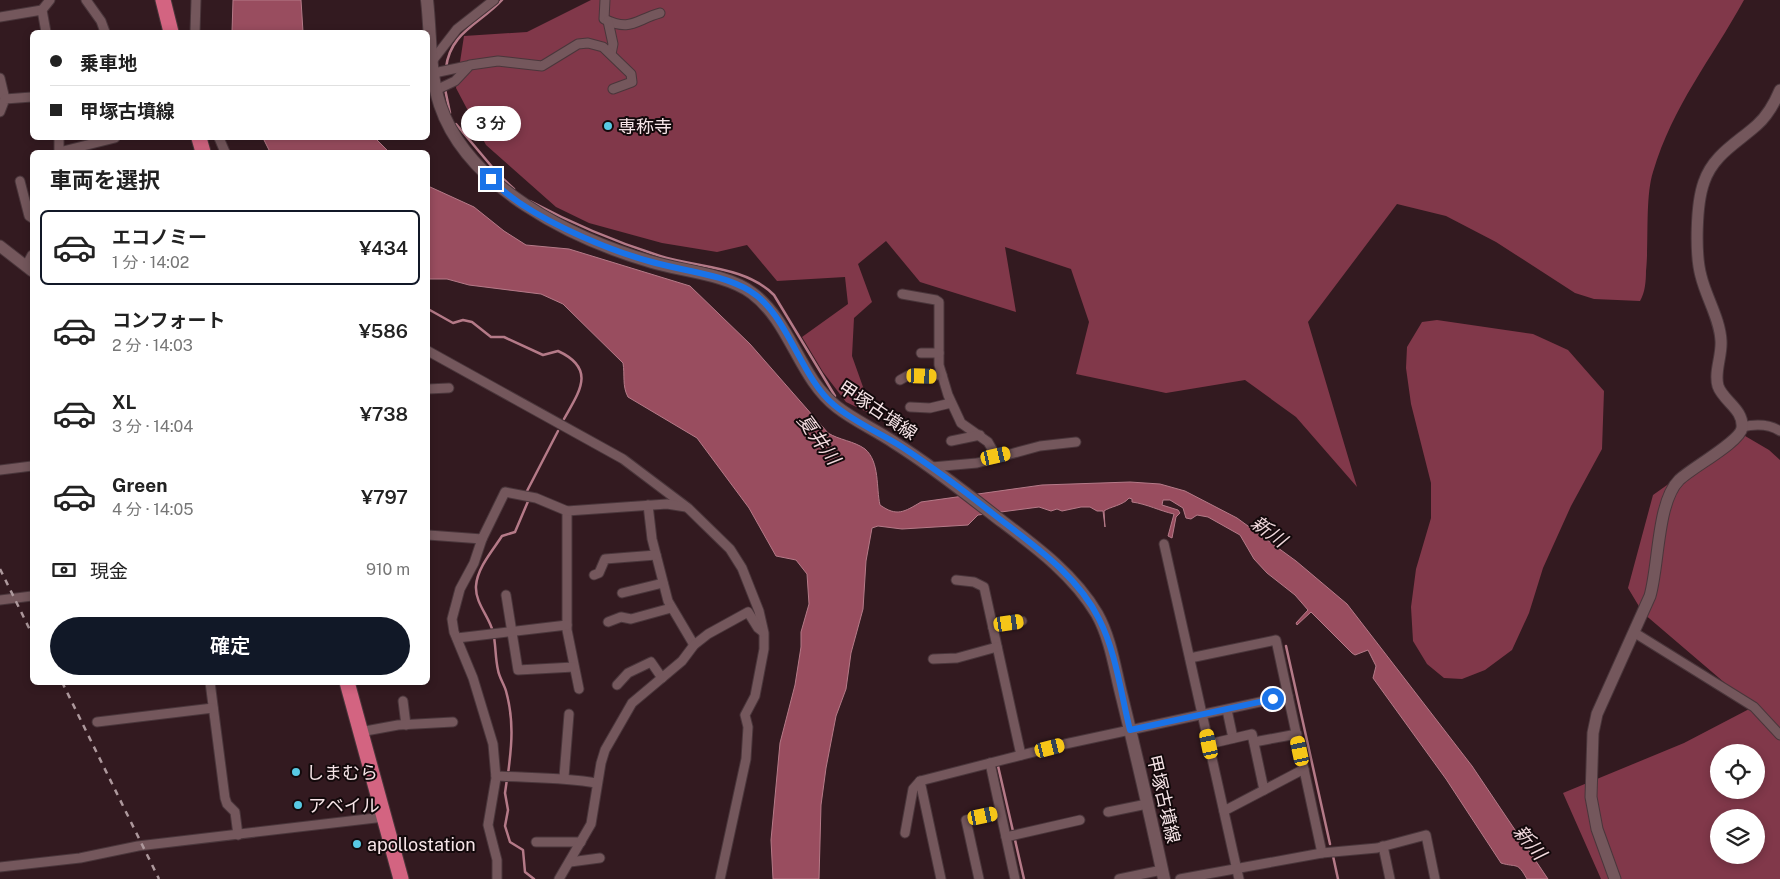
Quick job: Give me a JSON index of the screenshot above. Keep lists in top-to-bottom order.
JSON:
{
  "streets": {
    "main road": ["甲塚古墳線"]
  },
  "water": ["夏井川", "新川"],
  "places": [
    "専称寺",
    "しまむら",
    "アベイル",
    "apollostation"
  ],
  "page": {
    "banner": ["乗車地", "甲塚古墳線"],
    "bubble": "3 分",
    "heading": "車両を選択",
    "list": [
      {
        "name": "エコノミー",
        "note": "1 分 · 14:02",
        "value": "¥434"
      },
      {
        "name": "コンフォート",
        "note": "2 分 · 14:03",
        "value": "¥586"
      },
      {
        "name": "XL",
        "note": "3 分 · 14:04",
        "value": "¥738"
      },
      {
        "name": "Green",
        "note": "4 分 · 14:05",
        "value": "¥797"
      }
    ],
    "pay": ["現金", "910 m"],
    "buttons": "確定"
  }
}
